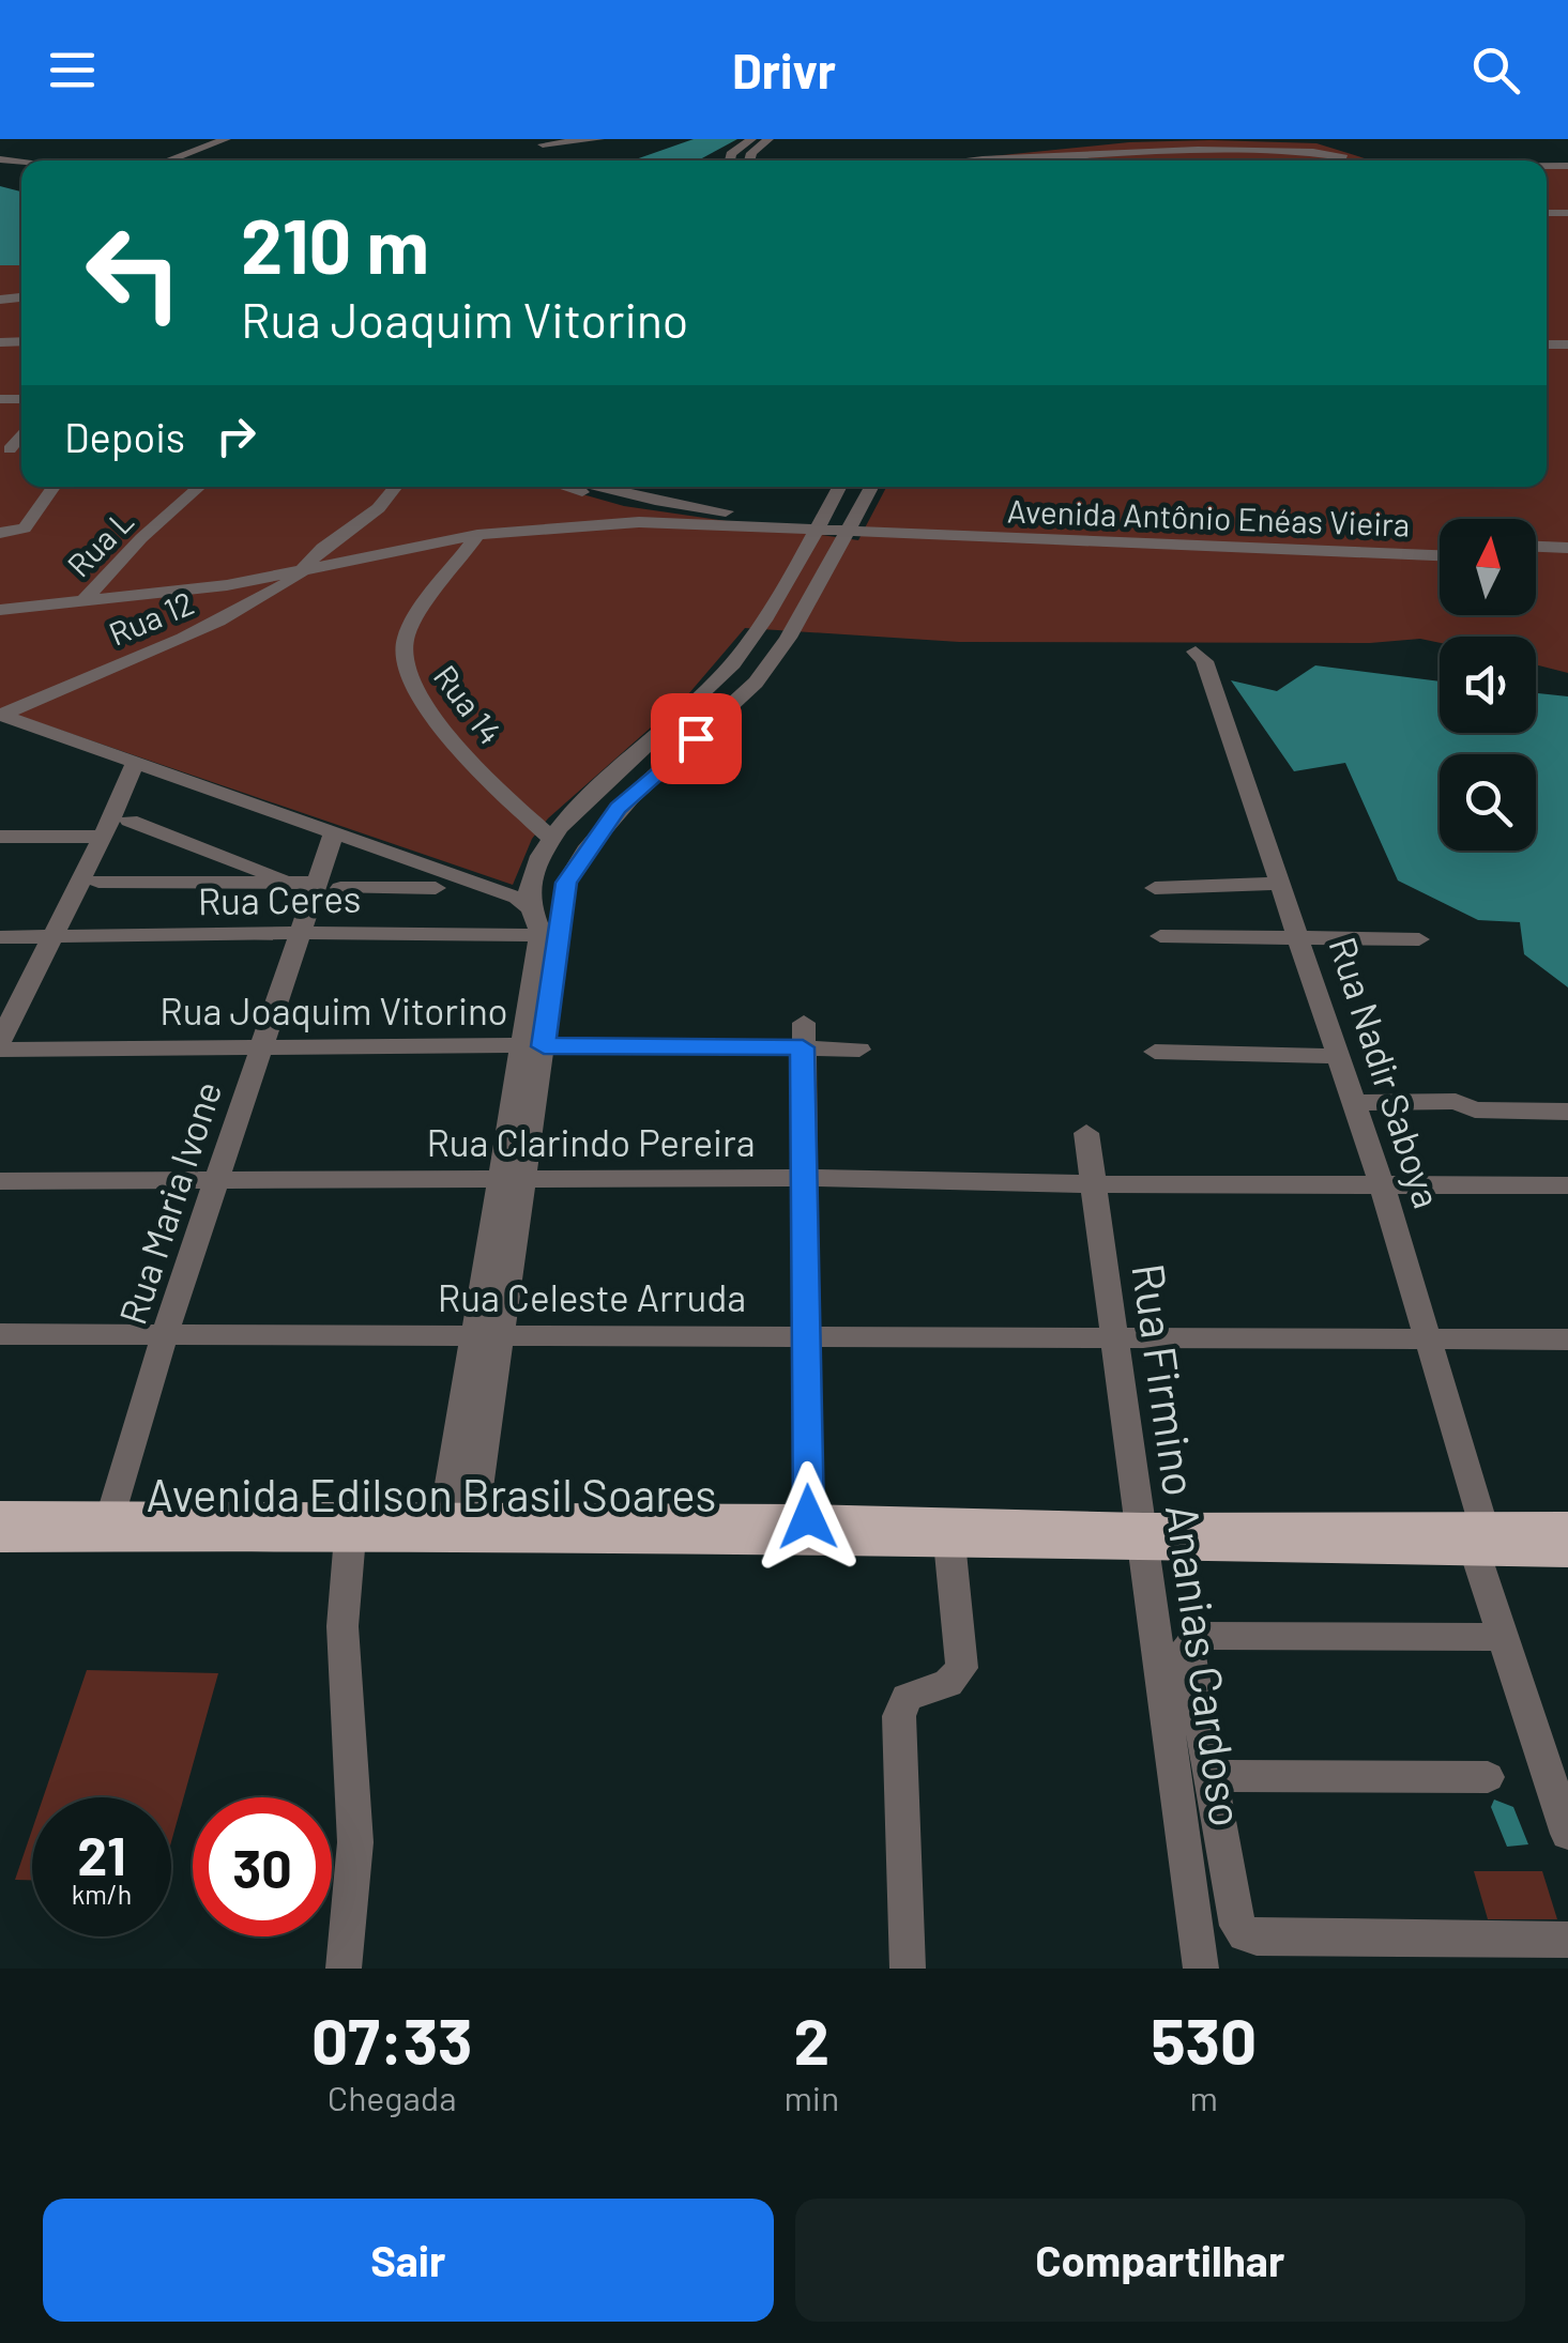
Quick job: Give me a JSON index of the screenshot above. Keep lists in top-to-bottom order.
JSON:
{
  "streets": {
    "main road": ["Avenida Edilson Brasil Soares"],
    "street": [
      "Avenida Antônio Enéas Vieira",
      "Rua L",
      "Rua 12",
      "Rua 14",
      "Rua Ceres",
      "Rua Joaquim Vitorino",
      "Rua Nadir Saboya",
      "Rua Clarindo Pereira",
      "Rua Maria Ivone",
      "Rua Celeste Arruda",
      "Rua Firmino Ananias Cardoso"
    ]
  },
  "crossings": [
    ["Avenida Antônio Enéas Vieira", "Rua L"],
    ["Avenida Antônio Enéas Vieira", "Rua 12"],
    ["Avenida Antônio Enéas Vieira", "Rua 14"],
    ["Rua Ceres", "Rua Maria Ivone"],
    ["Rua Joaquim Vitorino", "Rua Maria Ivone"],
    ["Rua Nadir Saboya", "Rua Clarindo Pereira"],
    ["Rua Nadir Saboya", "Rua Celeste Arruda"],
    ["Rua Nadir Saboya", "Avenida Edilson Brasil Soares"],
    ["Rua Clarindo Pereira", "Rua Maria Ivone"],
    ["Rua Clarindo Pereira", "Rua Firmino Ananias Cardoso"],
    ["Rua Maria Ivone", "Rua Celeste Arruda"],
    ["Rua Maria Ivone", "Avenida Edilson Brasil Soares"],
    ["Rua Celeste Arruda", "Rua Firmino Ananias Cardoso"],
    ["Avenida Edilson Brasil Soares", "Rua Firmino Ananias Cardoso"]
  ],
  "north": "top",
  "page": {
    "header": "Drivr",
    "turn": ["210 m", "Rua Joaquim Vitorino"],
    "then": "Depois",
    "speed": "21 km/h",
    "limit": "30",
    "eta": [
      "07:33",
      "Chegada",
      "2",
      "min",
      "530",
      "m"
    ],
    "buttons": ["Sair", "Compartilhar"]
  }
}
